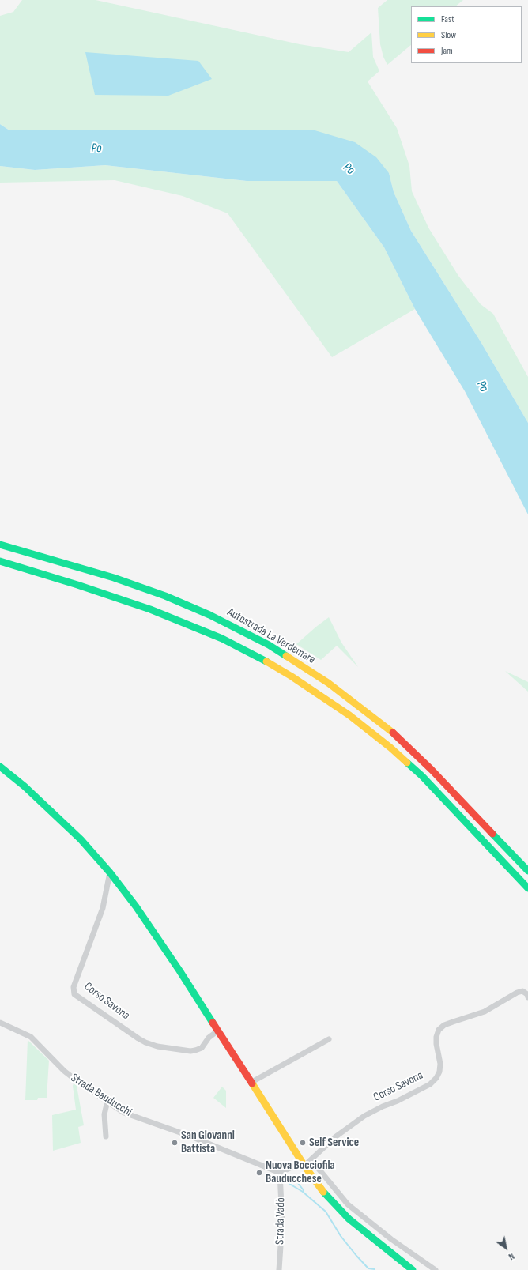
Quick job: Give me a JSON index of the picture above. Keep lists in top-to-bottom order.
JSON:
{
  "streets": {
    "main road": ["Autostrada La Verdemare"],
    "street": ["Corso Savona", "Strada Bauducchi", "Strada Vadò"]
  },
  "crossings": [
    ["Strada Bauducchi", "Strada Vadò"]
  ],
  "water": ["Po"],
  "places": ["San Giovanni Battista", "Self Service", "Nuova Bocciofila Bauducchese"],
  "legend": ["Fast", "Slow", "Jam"],
  "north": "bottom right"
}
